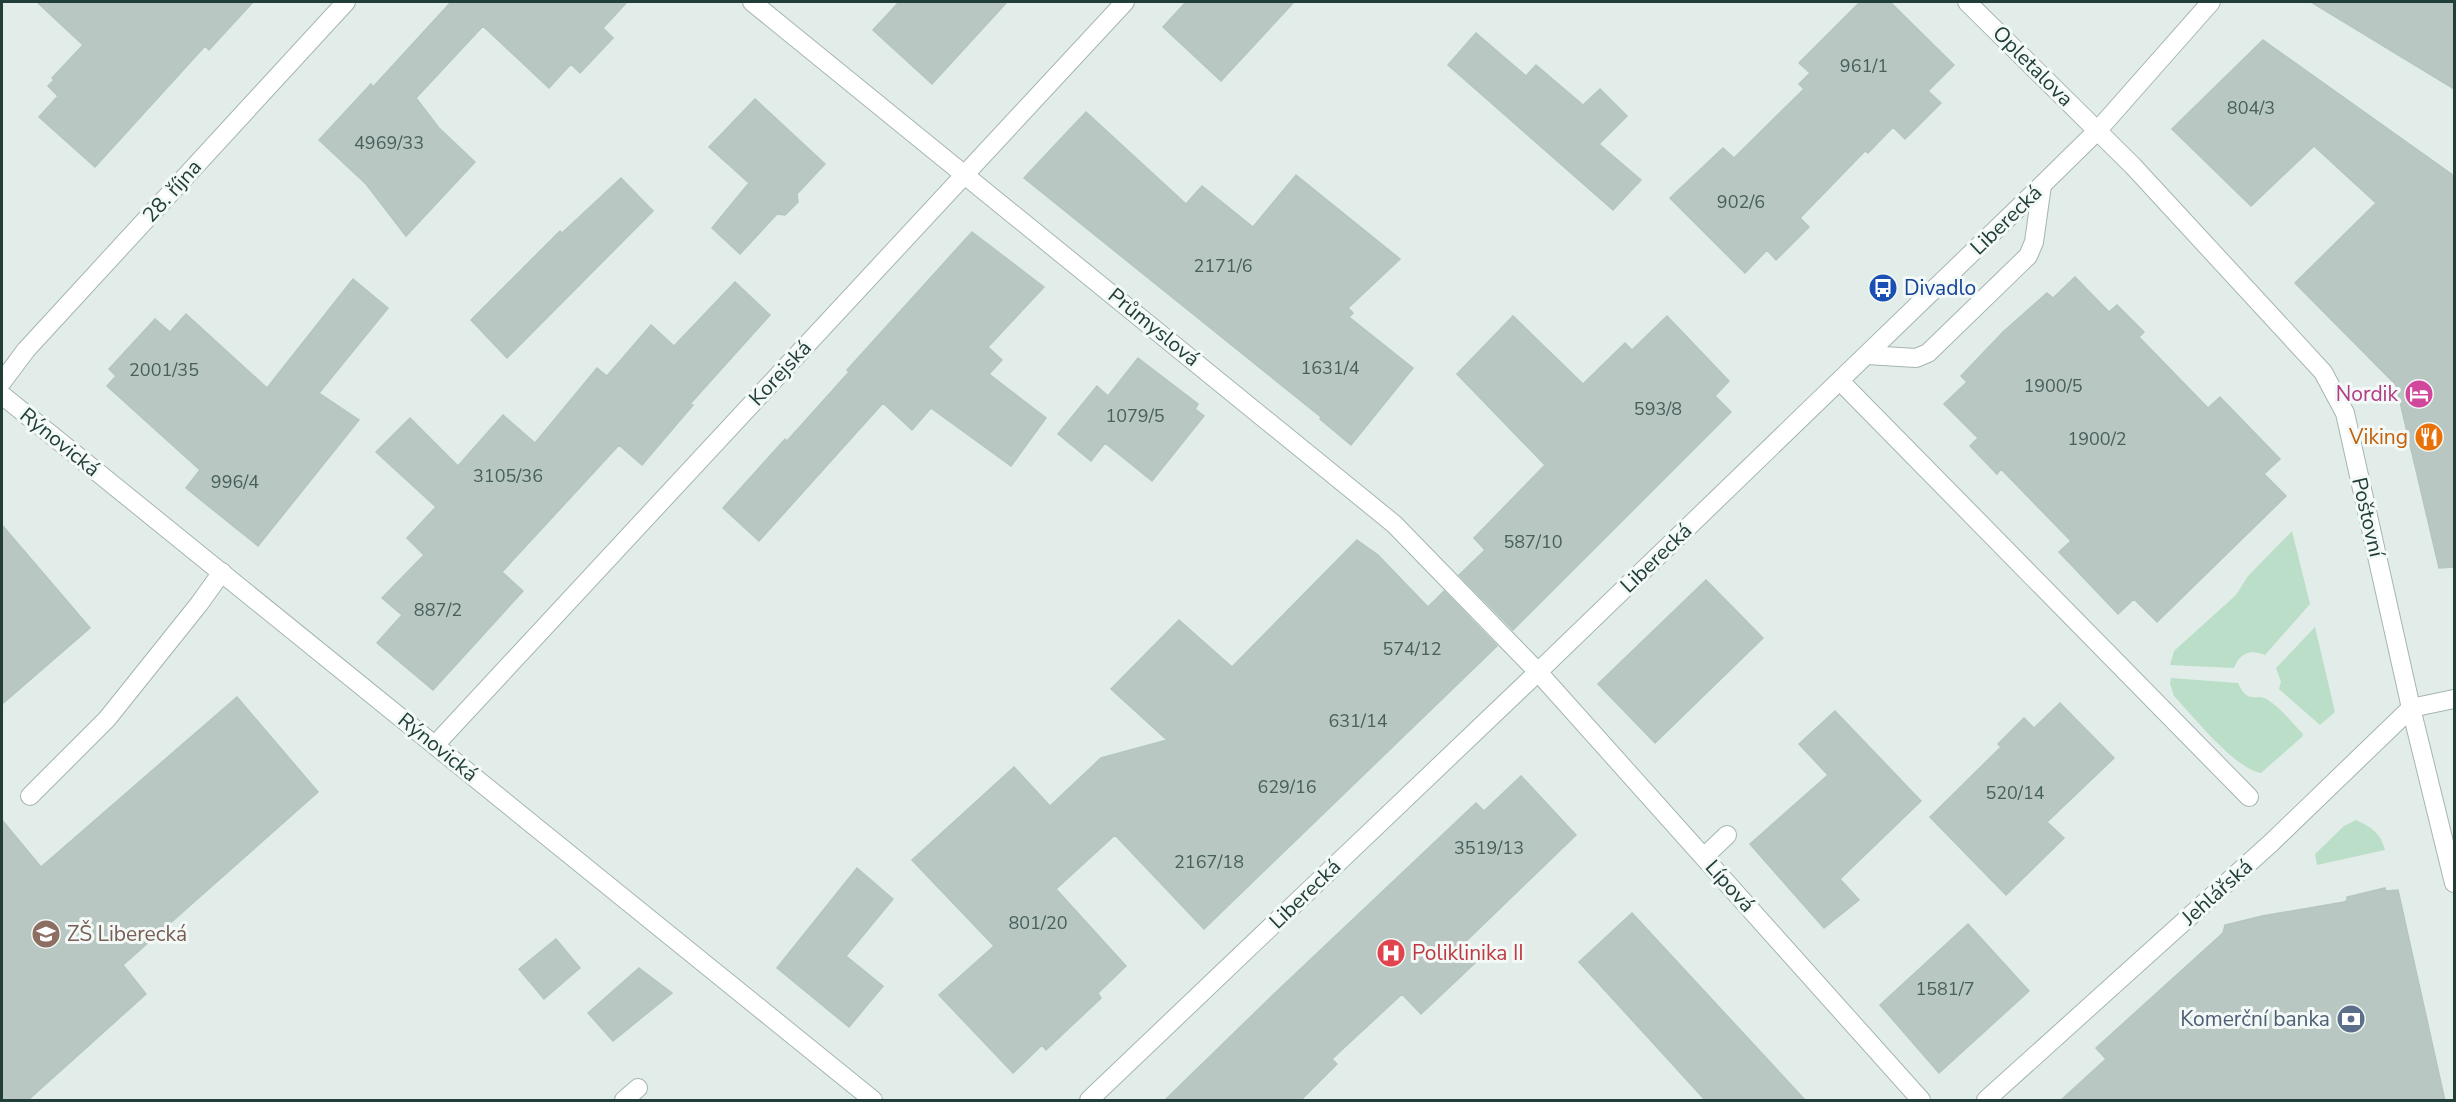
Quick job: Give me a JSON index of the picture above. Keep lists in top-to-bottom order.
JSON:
{
  "streets": {
    "street": [
      "Opletalova",
      "28. října",
      "Liberecká",
      "Průmyslová",
      "Korejská",
      "Rýnovická",
      "Poštovní",
      "Lípová",
      "Jehlářská"
    ]
  },
  "crossings": [
    ["Opletalova", "Liberecká"],
    ["Opletalova", "Poštovní"],
    ["Liberecká", "Průmyslová"],
    ["Liberecká", "Poštovní"],
    ["Liberecká", "Lípová"],
    ["Průmyslová", "Korejská"],
    ["Průmyslová", "Lípová"],
    ["Korejská", "Rýnovická"],
    ["Poštovní", "Jehlářská"]
  ],
  "places": {
    "bus stop": ["Divadlo"],
    "hotel": ["Nordik"],
    "restaurant": ["Viking"],
    "school or university": ["ZŠ Liberecká"],
    "hospital": ["Poliklinika II"],
    "bank": ["Komerční banka"]
  },
  "house_numbers": [
    "961/1",
    "804/3",
    "4969/33",
    "902/6",
    "2171/6",
    "1631/4",
    "2001/35",
    "1900/5",
    "593/8",
    "1079/5",
    "1900/2",
    "3105/36",
    "996/4",
    "587/10",
    "887/2",
    "574/12",
    "631/14",
    "629/16",
    "520/14",
    "3519/13",
    "2167/18",
    "801/20",
    "1581/7"
  ]
}
